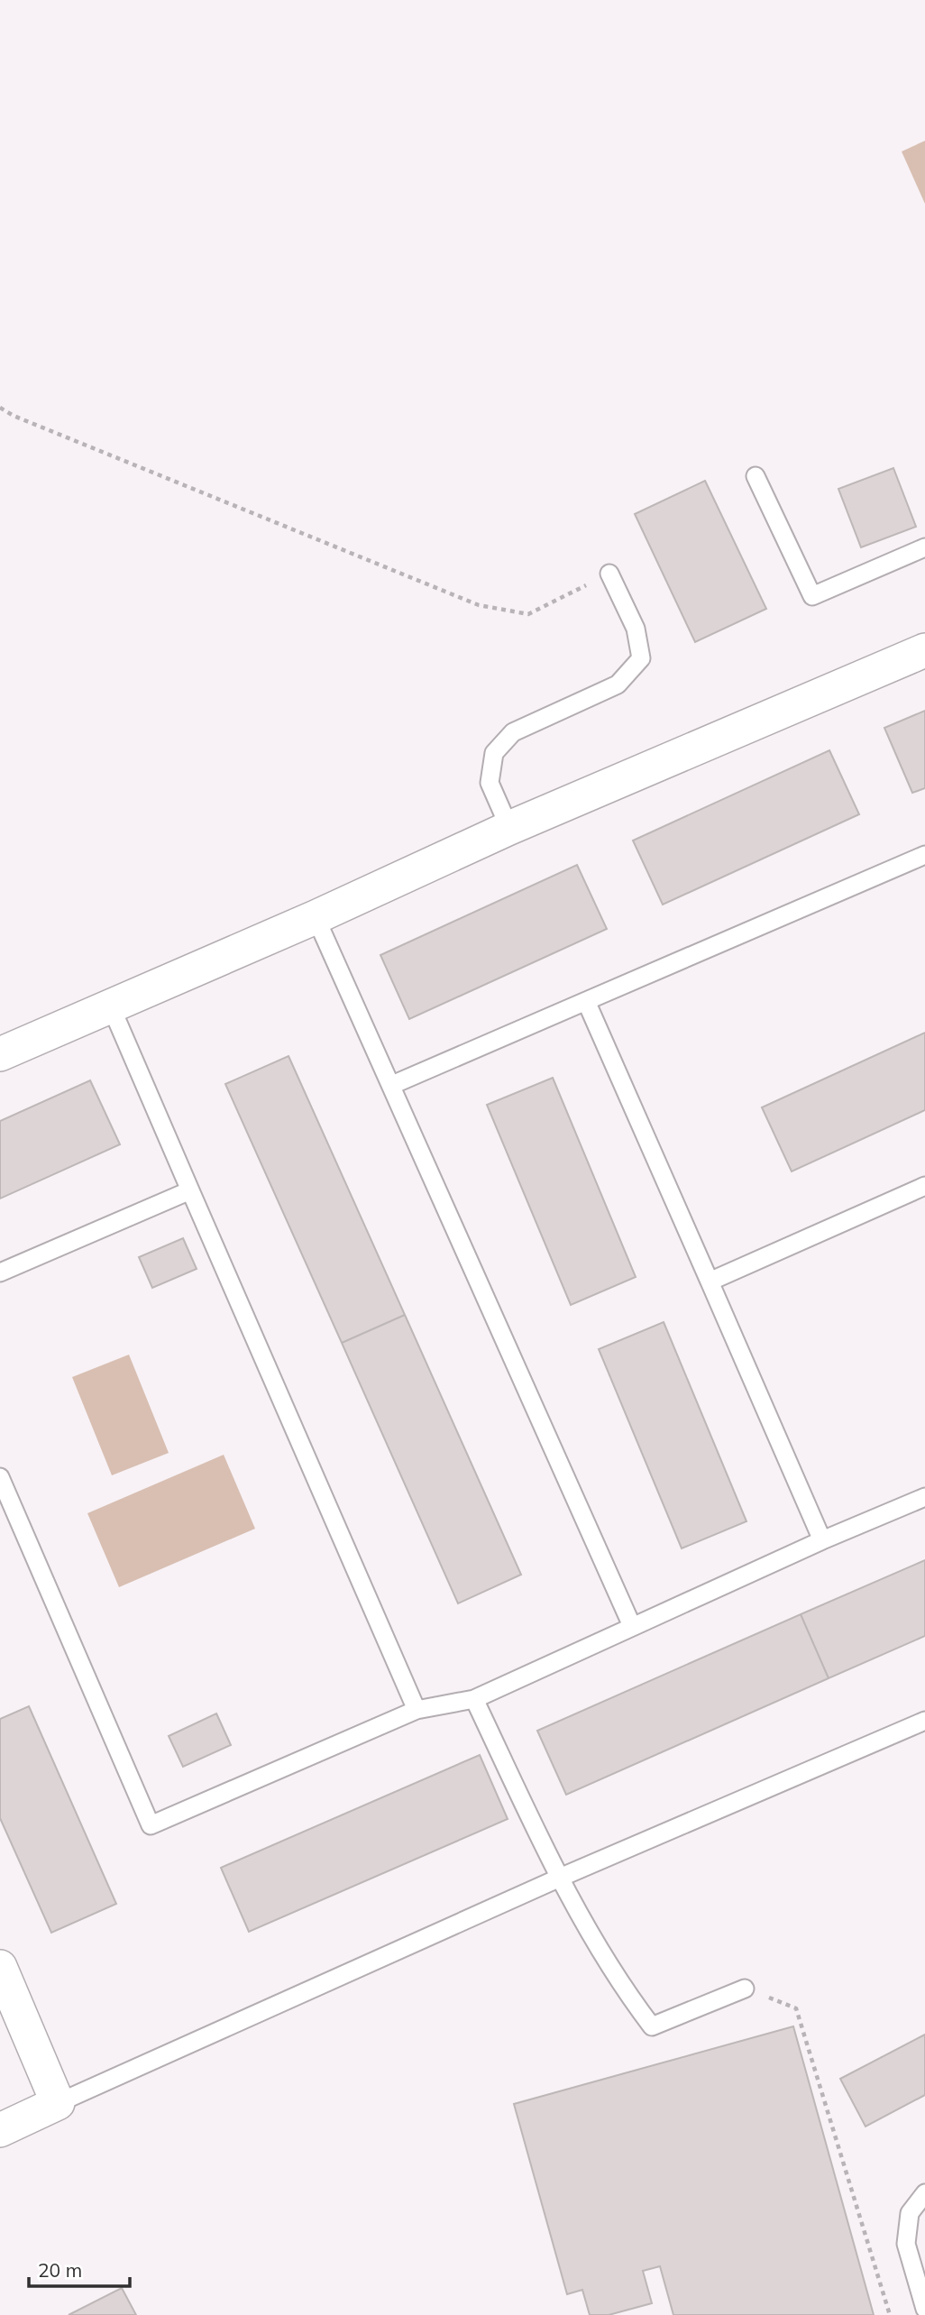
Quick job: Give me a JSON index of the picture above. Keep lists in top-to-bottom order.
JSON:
{
  "scale_bar": "20 m"
}
